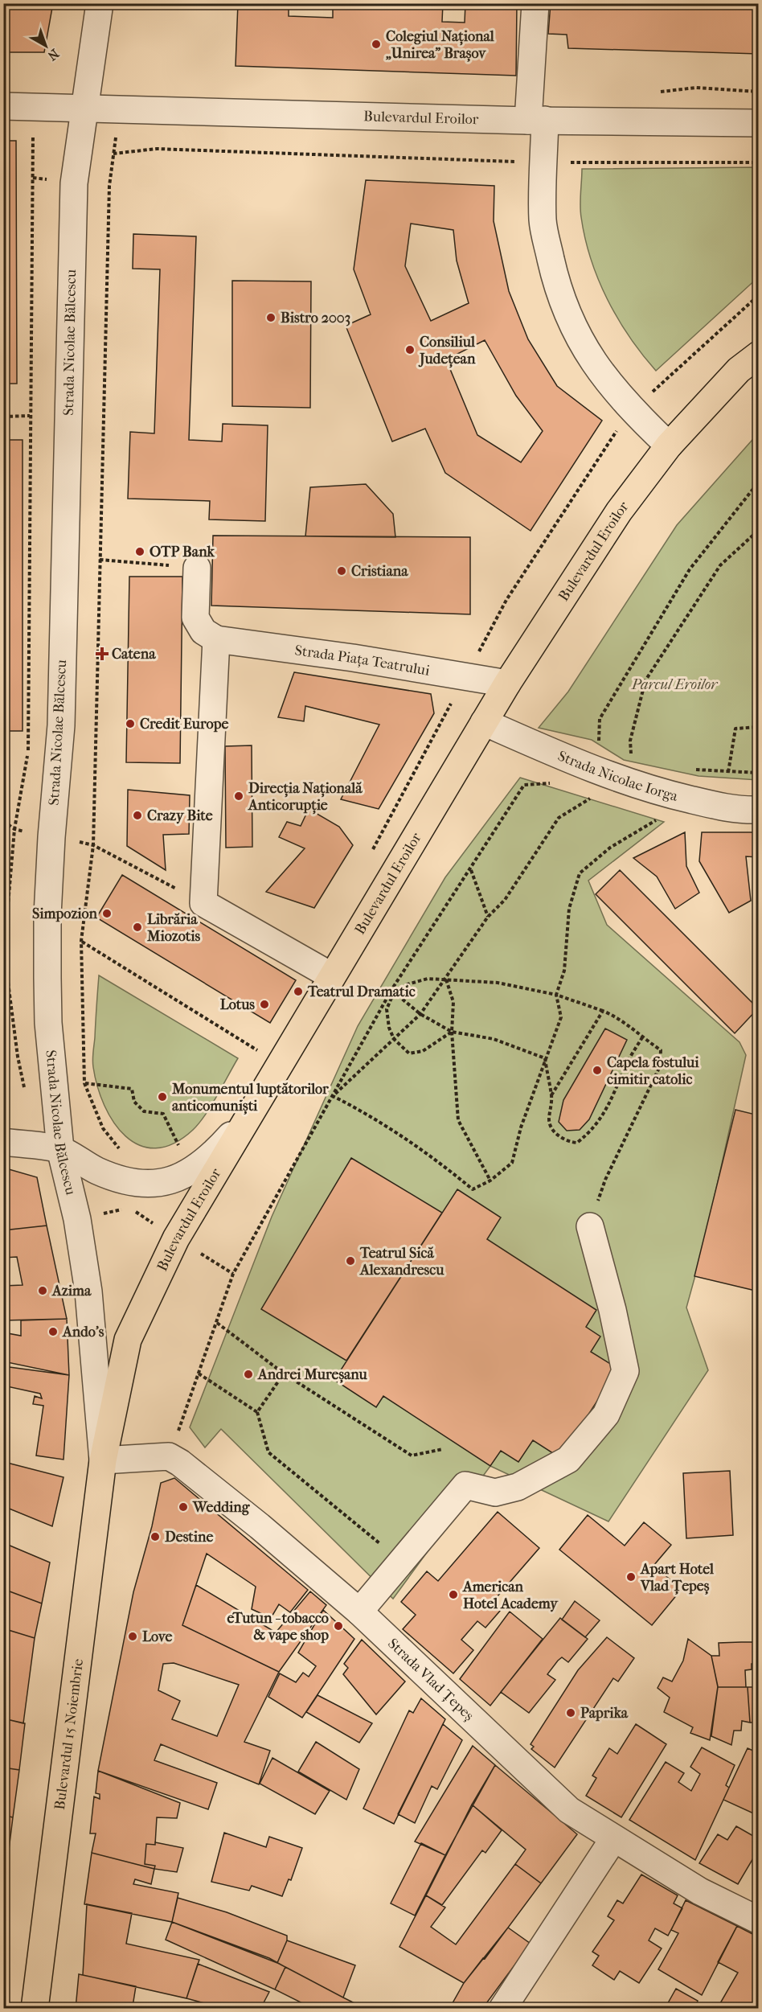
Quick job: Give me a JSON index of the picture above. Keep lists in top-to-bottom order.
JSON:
{
  "streets": {
    "main road": ["Bulevardul Eroilor", "Bulevardul 15 Noiembrie"],
    "street": [
      "Strada Nicolae Bălcescu",
      "Strada Piața Teatrului",
      "Strada Nicolae Iorga",
      "Strada Vlad Țepeș"
    ]
  },
  "crossings": [
    ["Bulevardul Eroilor", "Strada Nicolae Bălcescu"],
    ["Bulevardul Eroilor", "Strada Piața Teatrului"],
    ["Bulevardul Eroilor", "Strada Nicolae Iorga"],
    ["Bulevardul Eroilor", "Bulevardul 15 Noiembrie"],
    ["Strada Nicolae Bălcescu", "Bulevardul 15 Noiembrie"]
  ],
  "parks": ["Parcul Eroilor"],
  "places": {
    "other": [
      "Colegiul Național „Unirea” Brașov",
      "Bistro 2003",
      "Consiliul Județean",
      "OTP Bank",
      "Cristiana",
      "Credit Europe",
      "Direcţia Naţională Anticorupţie",
      "Crazy Bite",
      "Simpozion",
      "Librăria Miozotis",
      "Teatrul Dramatic",
      "Lotus",
      "Capela fostului cimitir catolic",
      "Monumentul luptătorilor anticomuniști",
      "Teatrul Sică Alexandrescu",
      "Azima",
      "Ando's",
      "Andrei Mureșanu",
      "Wedding",
      "Destine",
      "Apart Hotel Vlad Țepeș",
      "American Hotel Academy",
      "eTutun - tobacco & vape shop",
      "Love",
      "Paprika"
    ],
    "health": ["Catena"]
  },
  "north": "bottom right"
}
